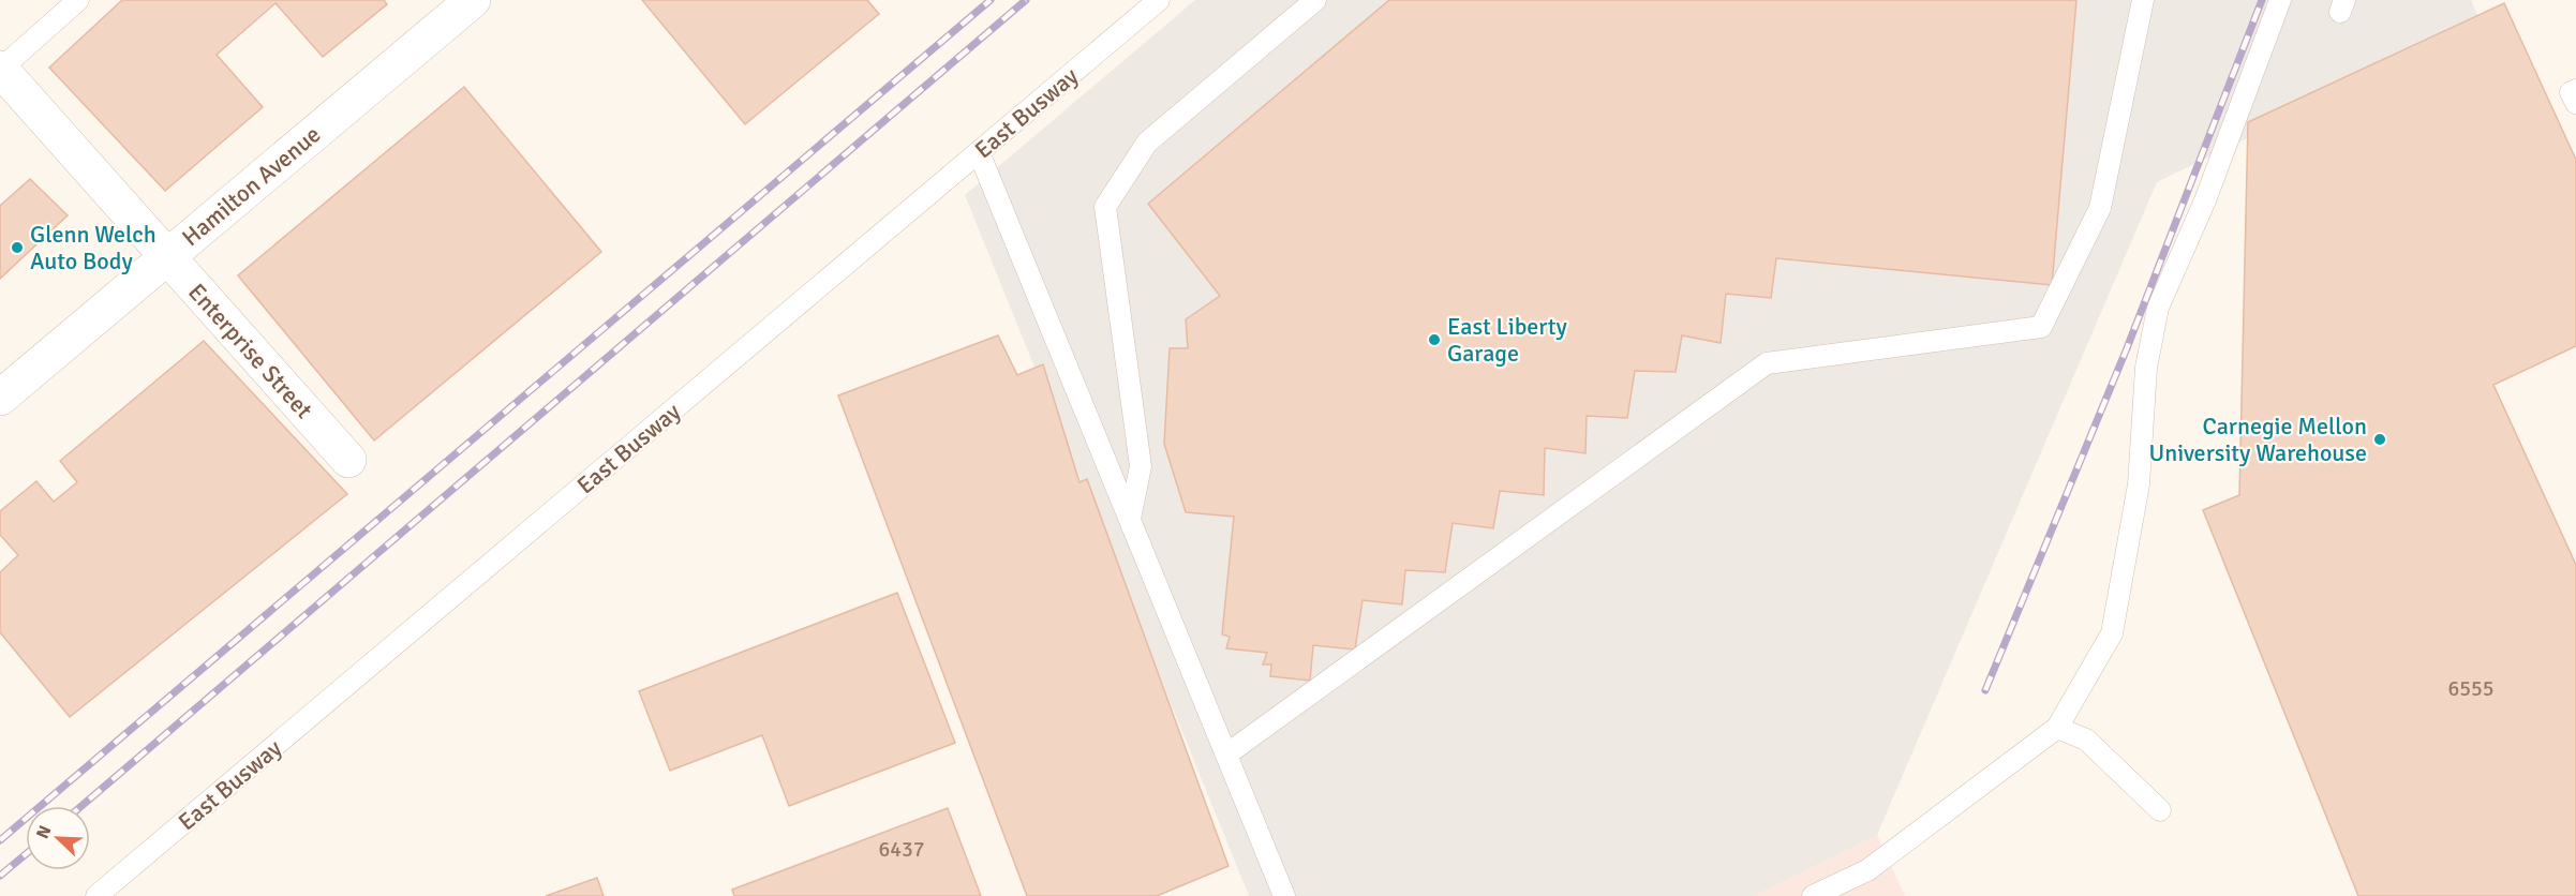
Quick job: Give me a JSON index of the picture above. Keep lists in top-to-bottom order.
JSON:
{
  "streets": {
    "street": ["Hamilton Avenue", "Enterprise Street"],
    "lane": ["East Busway"]
  },
  "crossings": [
    ["Hamilton Avenue", "Enterprise Street"]
  ],
  "places": ["Glenn Welch Auto Body", "East Liberty Garage", "Carnegie Mellon University Warehouse"],
  "house_numbers": ["6555", "6437"],
  "north": "top left"
}
